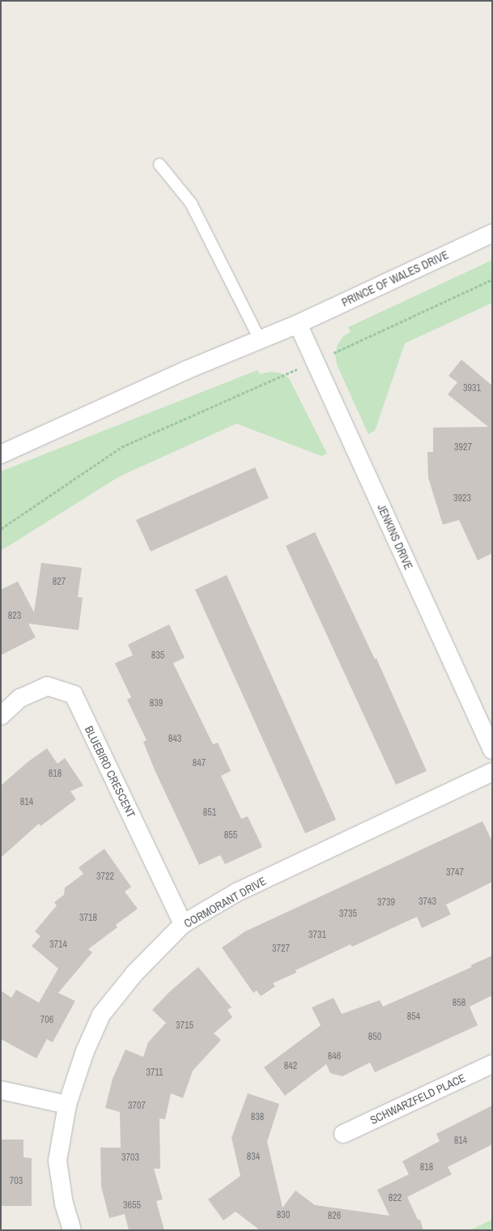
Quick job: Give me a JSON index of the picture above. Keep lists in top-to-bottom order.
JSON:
{
  "streets": {
    "street": [
      "PRINCE OF WALES DRIVE",
      "JENKINS DRIVE",
      "BLUEBIRD CRESCENT",
      "CORMORANT DRIVE",
      "SCHWARZFELD PLACE"
    ]
  },
  "crossings": [
    ["PRINCE OF WALES DRIVE", "JENKINS DRIVE"],
    ["BLUEBIRD CRESCENT", "CORMORANT DRIVE"]
  ],
  "house_numbers": [
    "3931",
    "3927",
    "3923",
    "827",
    "823",
    "835",
    "839",
    "843",
    "847",
    "818",
    "814",
    "851",
    "855",
    "3747",
    "3722",
    "3743",
    "3739",
    "3735",
    "3718",
    "3731",
    "3714",
    "3727",
    "858",
    "854",
    "706",
    "3715",
    "850",
    "846",
    "842",
    "3711",
    "3707",
    "838",
    "814",
    "834",
    "3703",
    "818",
    "703",
    "822",
    "3655",
    "830",
    "826"
  ]
}
